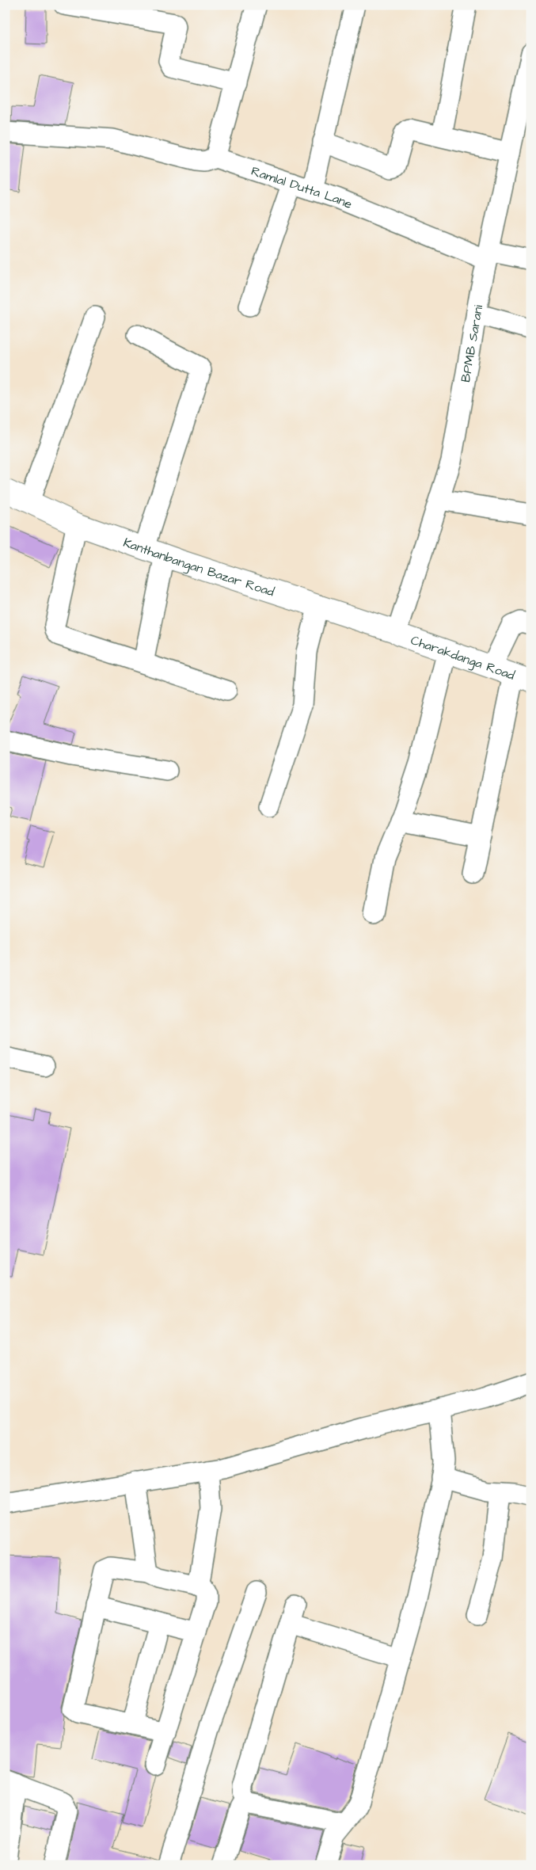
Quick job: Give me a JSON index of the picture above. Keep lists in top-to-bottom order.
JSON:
{
  "streets": {
    "street": [
      "Ramlal Dutta Lane",
      "BPMB Sarani",
      "Kanthanbangan Bazar Road",
      "Charakdanga Road"
    ]
  },
  "crossings": [
    ["Ramlal Dutta Lane", "BPMB Sarani"],
    ["BPMB Sarani", "Kanthanbangan Bazar Road"],
    ["BPMB Sarani", "Charakdanga Road"],
    ["Kanthanbangan Bazar Road", "Charakdanga Road"]
  ]
}
